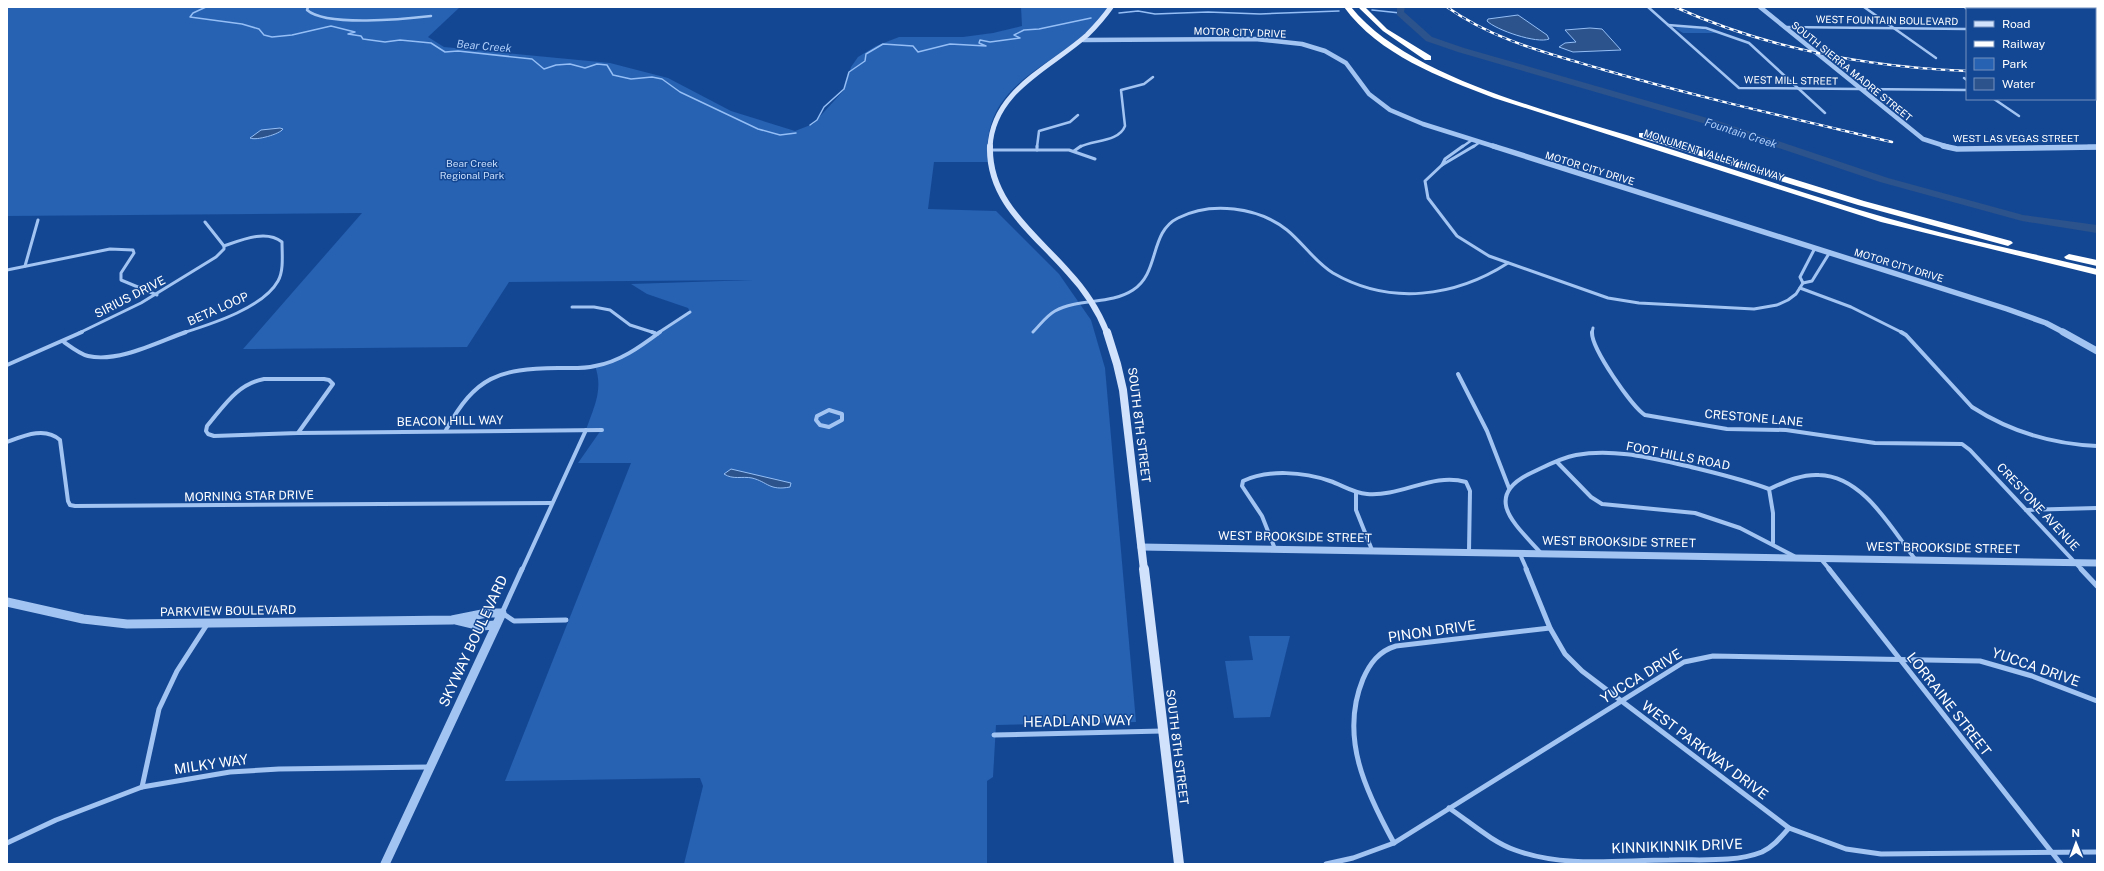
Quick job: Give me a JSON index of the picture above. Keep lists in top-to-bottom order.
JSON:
{
  "streets": {
    "highway": ["MONUMENT VALLEY HIGHWAY"],
    "main road": ["SOUTH 8TH STREET"],
    "street": [
      "WEST FOUNTAIN BOULEVARD",
      "MOTOR CITY DRIVE",
      "SOUTH SIERRA MADRE STREET",
      "WEST MILL STREET",
      "WEST LAS VEGAS STREET",
      "SIRIUS DRIVE",
      "BETA LOOP",
      "CRESTONE LANE",
      "BEACON HILL WAY",
      "FOOT HILLS ROAD",
      "MORNING STAR DRIVE",
      "CRESTONE AVENUE",
      "WEST BROOKSIDE STREET",
      "PARKVIEW BOULEVARD",
      "PINON DRIVE",
      "SKYWAY BOULEVARD",
      "YUCCA DRIVE",
      "LORRAINE STREET",
      "HEADLAND WAY",
      "WEST PARKWAY DRIVE",
      "MILKY WAY",
      "KINNIKINNIK DRIVE"
    ]
  },
  "crossings": [
    ["WEST FOUNTAIN BOULEVARD", "SOUTH SIERRA MADRE STREET"],
    ["MOTOR CITY DRIVE", "SOUTH 8TH STREET"],
    ["SOUTH SIERRA MADRE STREET", "WEST MILL STREET"],
    ["SOUTH SIERRA MADRE STREET", "WEST LAS VEGAS STREET"],
    ["SIRIUS DRIVE", "BETA LOOP"],
    ["CRESTONE LANE", "CRESTONE AVENUE"],
    ["BEACON HILL WAY", "SKYWAY BOULEVARD"],
    ["SOUTH 8TH STREET", "WEST BROOKSIDE STREET"],
    ["SOUTH 8TH STREET", "HEADLAND WAY"],
    ["MORNING STAR DRIVE", "SKYWAY BOULEVARD"],
    ["CRESTONE AVENUE", "WEST BROOKSIDE STREET"],
    ["WEST BROOKSIDE STREET", "LORRAINE STREET"],
    ["WEST BROOKSIDE STREET", "WEST PARKWAY DRIVE"],
    ["PARKVIEW BOULEVARD", "SKYWAY BOULEVARD"],
    ["PINON DRIVE", "YUCCA DRIVE"],
    ["PINON DRIVE", "WEST PARKWAY DRIVE"],
    ["SKYWAY BOULEVARD", "MILKY WAY"],
    ["YUCCA DRIVE", "LORRAINE STREET"],
    ["YUCCA DRIVE", "WEST PARKWAY DRIVE"],
    ["YUCCA DRIVE", "KINNIKINNIK DRIVE"],
    ["WEST PARKWAY DRIVE", "KINNIKINNIK DRIVE"]
  ],
  "water": ["Bear Creek", "Fountain Creek"],
  "parks": ["Bear Creek Regional Park"],
  "legend": [
    "Road",
    "Railway",
    "Park",
    "Water"
  ],
  "north": "top"
}
